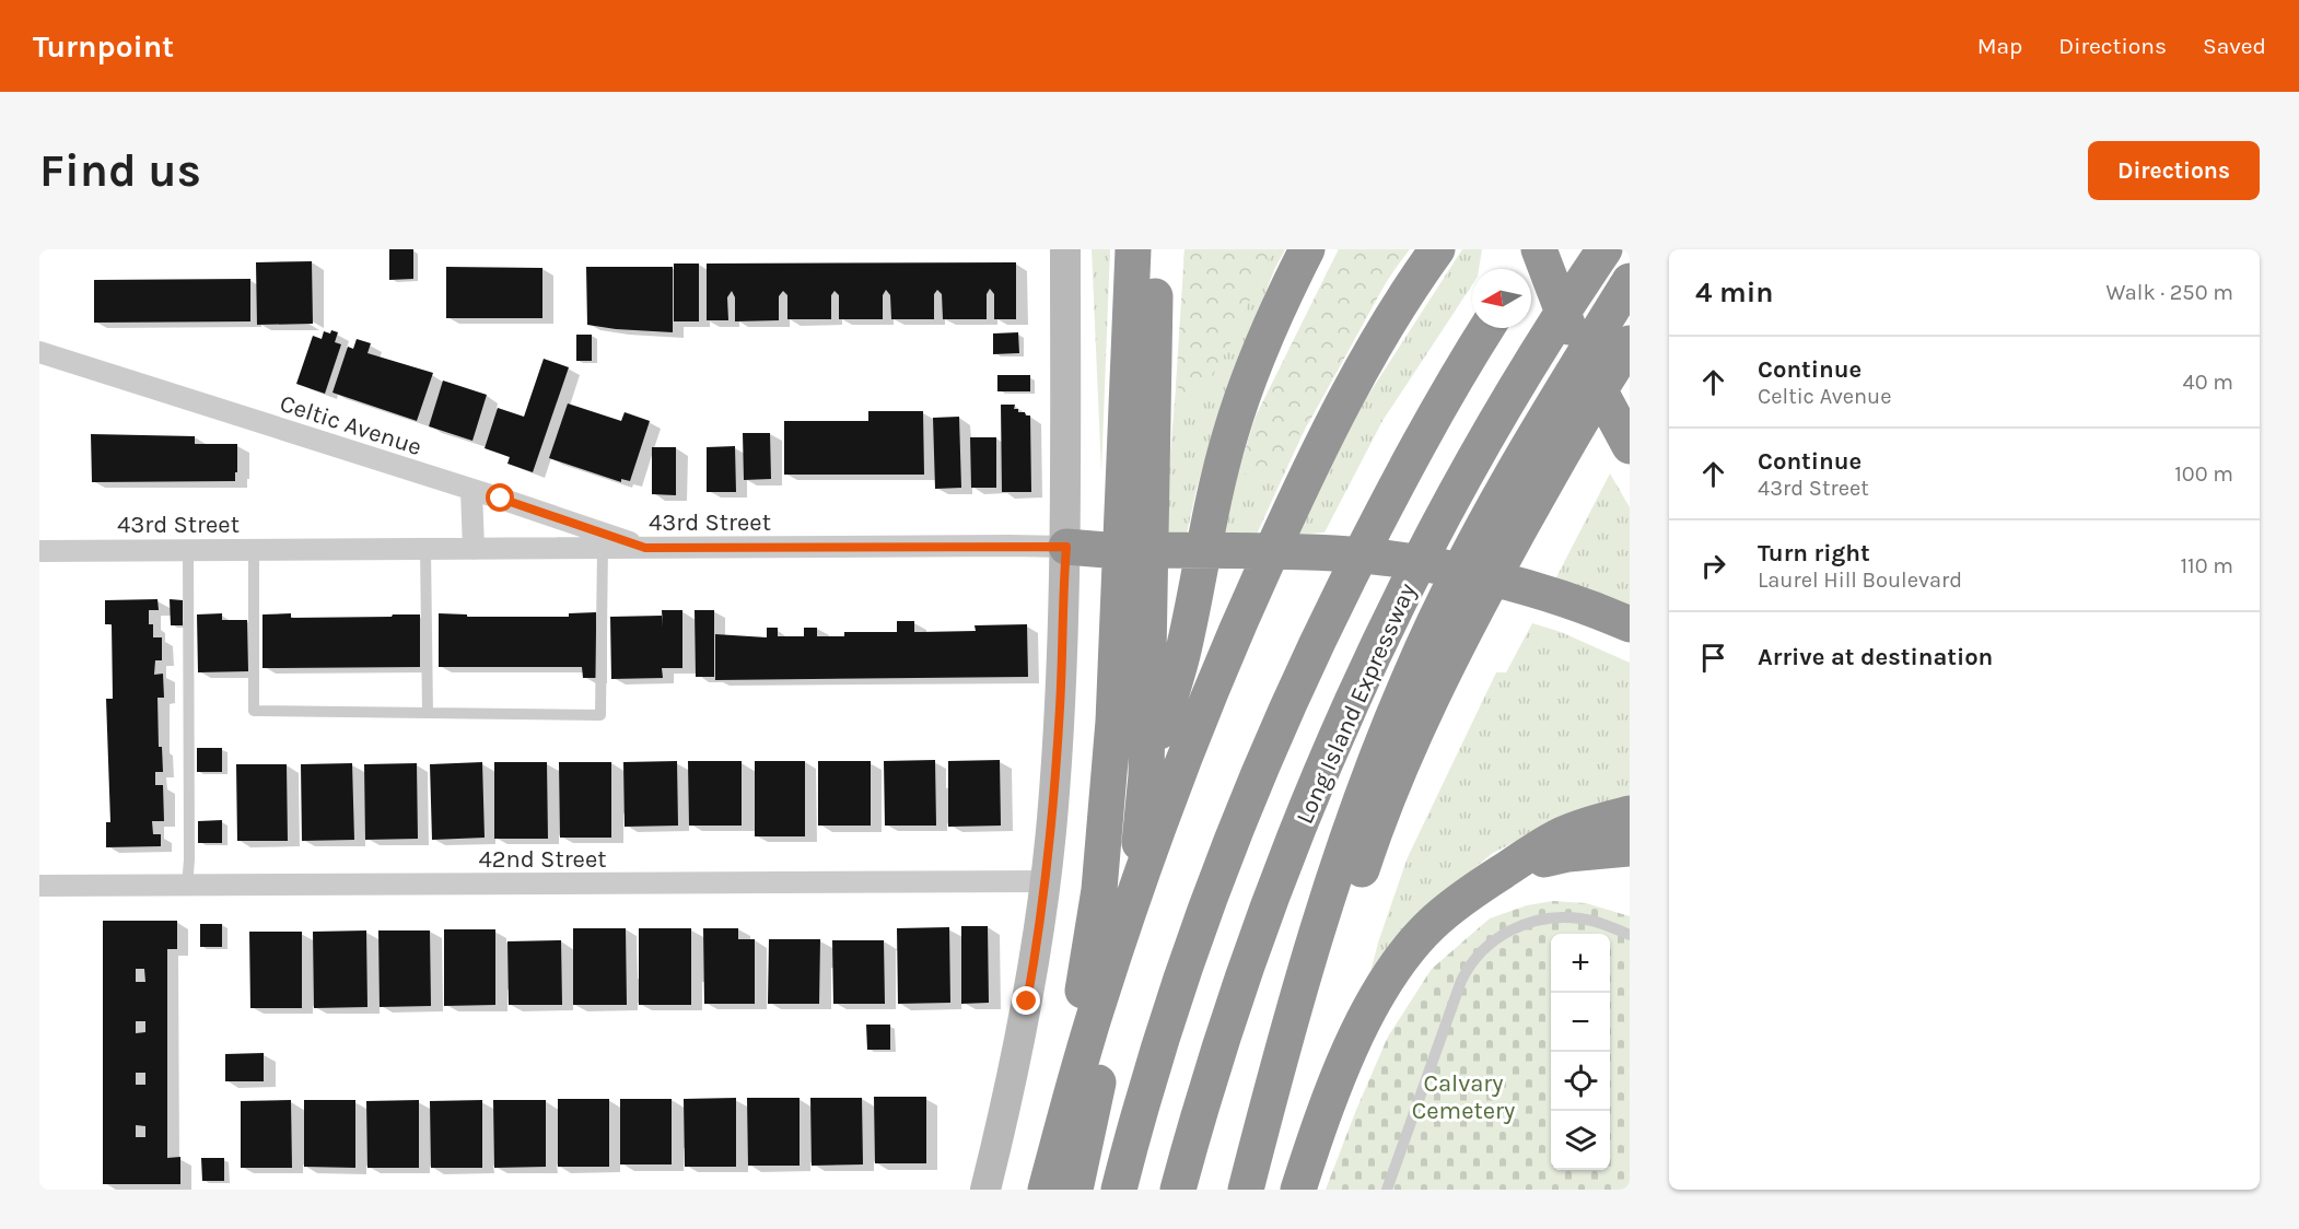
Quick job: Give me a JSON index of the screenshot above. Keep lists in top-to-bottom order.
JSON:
{
  "streets": {
    "highway": ["Long Island Expressway"],
    "street": ["Celtic Avenue", "43rd Street", "42nd Street"]
  },
  "crossings": [
    ["Celtic Avenue", "43rd Street"]
  ],
  "parks": ["Calvary Cemetery"],
  "north": "left",
  "page": {
    "header": "Turnpoint",
    "nav": ["Map", "Directions", "Saved"],
    "buttons": "Directions",
    "title": "Find us",
    "heading": ["4 min", "Walk · 250 m"],
    "list": [
      ["Continue", "Celtic Avenue", "40 m"],
      ["Continue", "43rd Street", "100 m"],
      ["Turn right", "Laurel Hill Boulevard", "110 m"],
      "Arrive at destination"
    ],
    "map_buttons": ["+", "−"]
  }
}
